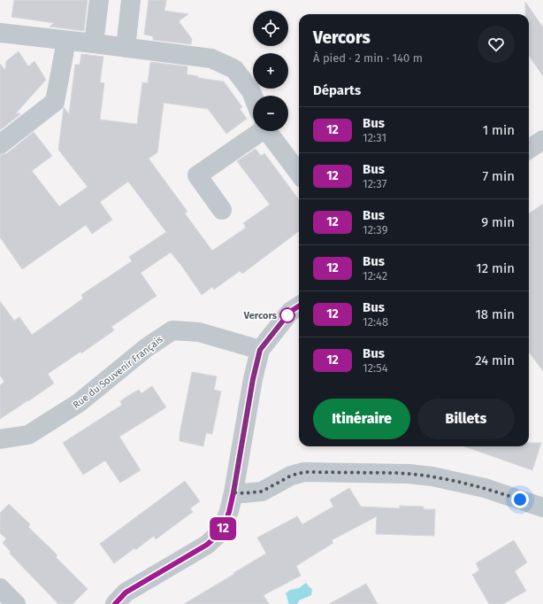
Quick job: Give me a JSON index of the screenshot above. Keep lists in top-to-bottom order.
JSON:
{
  "streets": {
    "street": ["Rue du Souvenir Français"]
  },
  "places": ["Vercors"],
  "lines": ["bus line 12"],
  "page": {
    "on_map": "12",
    "map_buttons": ["+", "−"],
    "heading": [
      ["Vercors", "À pied · 2 min · 140 m"],
      "Départs"
    ],
    "list": [
      {
        "mark": "12",
        "name": "Bus",
        "note": "12:31",
        "value": "1 min"
      },
      {
        "mark": "12",
        "name": "Bus",
        "note": "12:37",
        "value": "7 min"
      },
      {
        "mark": "12",
        "name": "Bus",
        "note": "12:39",
        "value": "9 min"
      },
      {
        "mark": "12",
        "name": "Bus",
        "note": "12:42",
        "value": "12 min"
      },
      {
        "mark": "12",
        "name": "Bus",
        "note": "12:48",
        "value": "18 min"
      },
      {
        "mark": "12",
        "name": "Bus",
        "note": "12:54",
        "value": "24 min"
      }
    ],
    "buttons": ["Itinéraire", "Billets"]
  }
}
